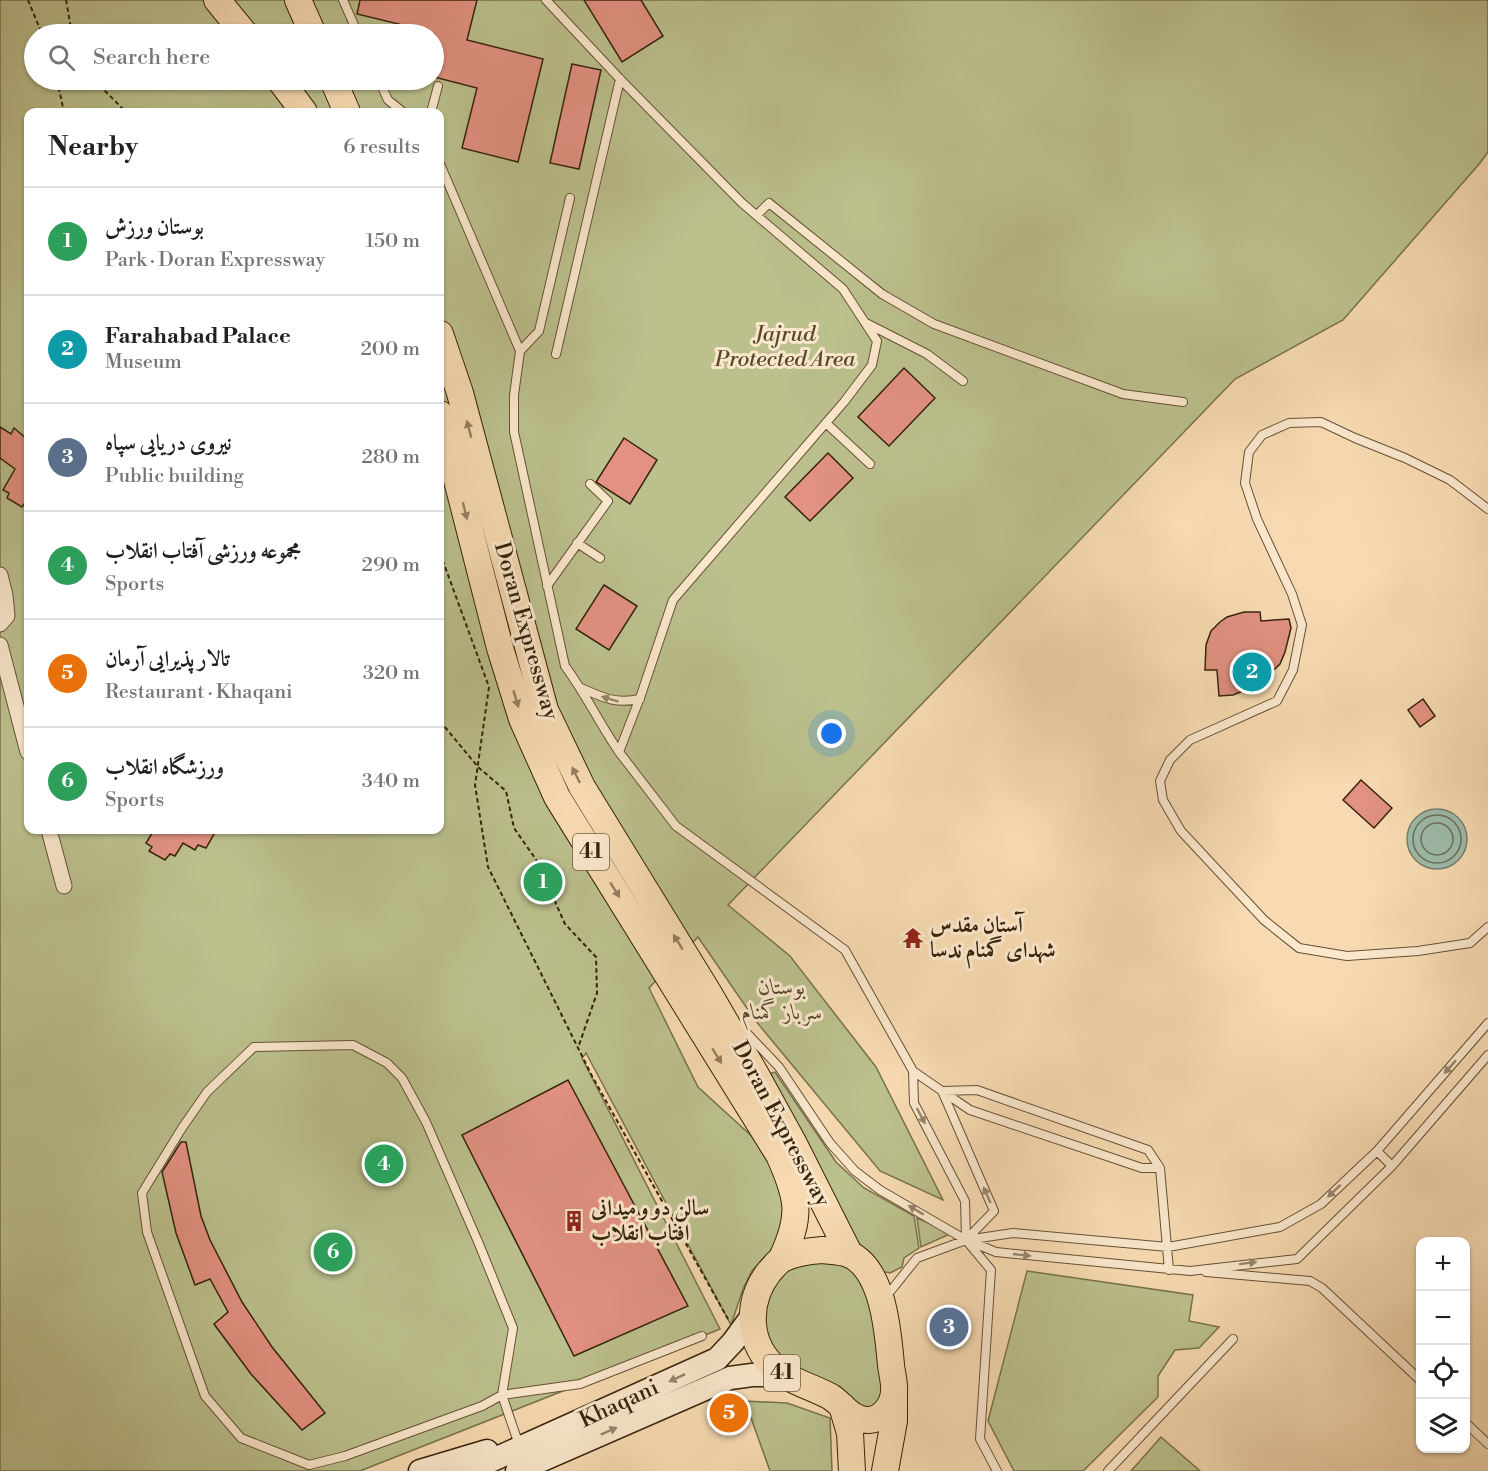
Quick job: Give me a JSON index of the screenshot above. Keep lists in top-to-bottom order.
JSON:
{
  "streets": {
    "highway": ["Doran Expressway", "41"],
    "main road": ["Khaqani"]
  },
  "crossings": [
    ["Doran Expressway", "41"],
    ["Doran Expressway", "Khaqani"],
    ["41", "Khaqani"]
  ],
  "parks": ["Jajrud Protected Area", "بوستان سرباز گمنام"],
  "places": {
    "temple": ["آستان مقدس شهدای گمنام ندسا"],
    "building": ["سالن دو و میدانی افتاب انقلاب"]
  },
  "page": {
    "search": "Search here",
    "heading": ["Nearby", "6 results"],
    "list": [
      {
        "mark": "1",
        "name": "بوستان ورزش",
        "note": "Park · Doran Expressway",
        "value": "150 m"
      },
      {
        "mark": "2",
        "name": "Farahabad Palace",
        "note": "Museum",
        "value": "200 m"
      },
      {
        "mark": "3",
        "name": "نیروی دریایی سپاه",
        "note": "Public building",
        "value": "280 m"
      },
      {
        "mark": "4",
        "name": "مجموعه ورزشی آفتاب انقلاب",
        "note": "Sports",
        "value": "290 m"
      },
      {
        "mark": "5",
        "name": "تالار پذیرایی آرمان",
        "note": "Restaurant · Khaqani",
        "value": "320 m"
      },
      {
        "mark": "6",
        "name": "ورزشگاه انقلاب",
        "note": "Sports",
        "value": "340 m"
      }
    ],
    "pins": [
      "2",
      "1",
      "4",
      "6",
      "3",
      "5"
    ],
    "map_buttons": ["+", "−"]
  }
}
